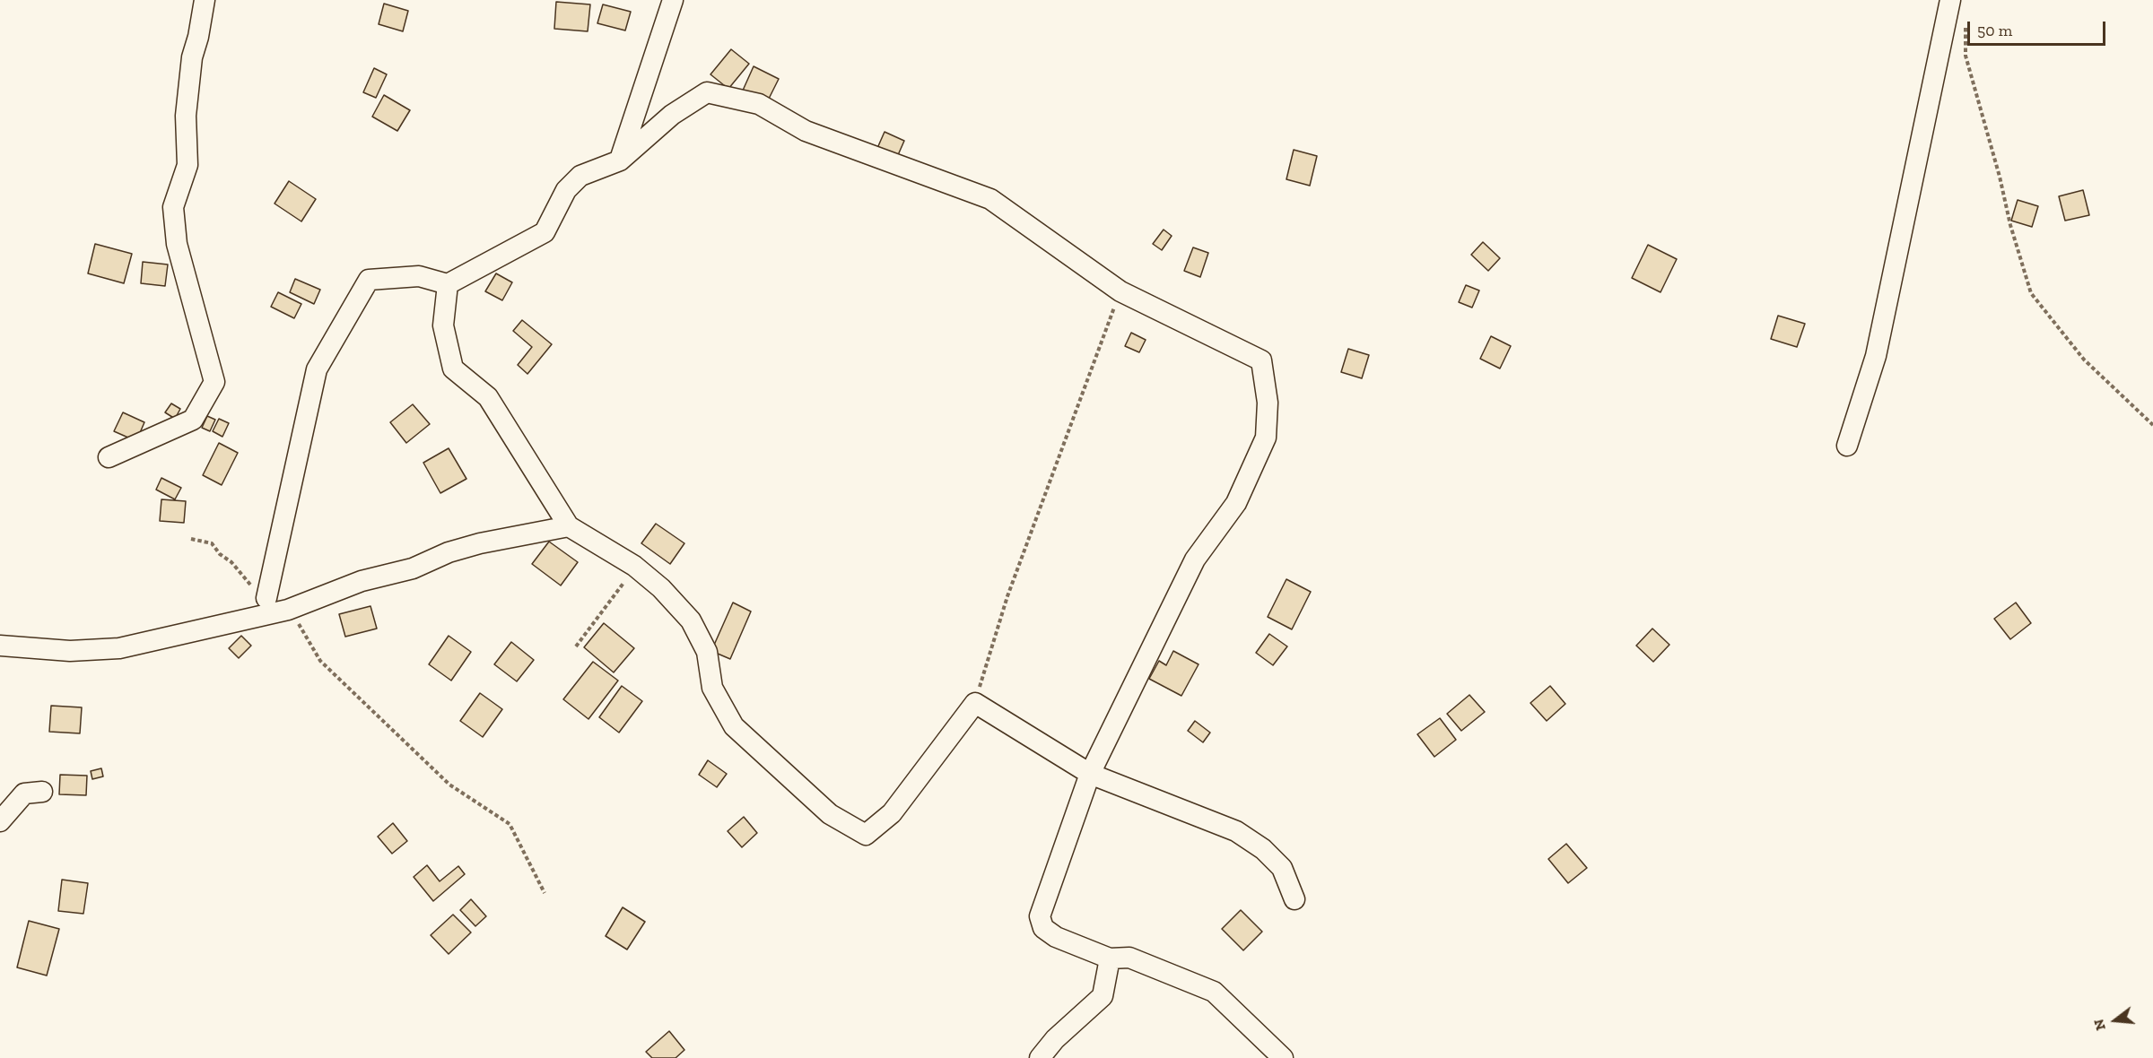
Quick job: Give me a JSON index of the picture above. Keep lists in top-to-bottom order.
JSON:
{
  "scale_bar": "50 m",
  "north": "left"
}
